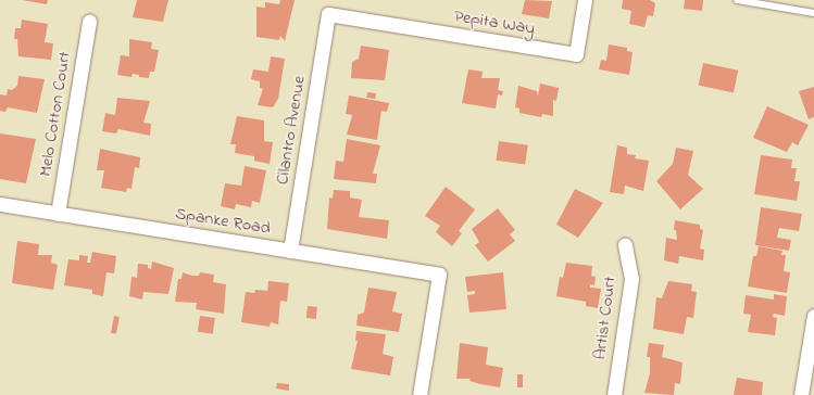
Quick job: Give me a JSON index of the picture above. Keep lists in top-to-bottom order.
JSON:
{
  "streets": {
    "street": [
      "Pepita Way",
      "Melo Cotton Court",
      "Cilantro Avenue",
      "Spanke Road",
      "Artist Court"
    ]
  },
  "crossings": [
    ["Pepita Way", "Cilantro Avenue"],
    ["Melo Cotton Court", "Spanke Road"],
    ["Cilantro Avenue", "Spanke Road"]
  ]
}
